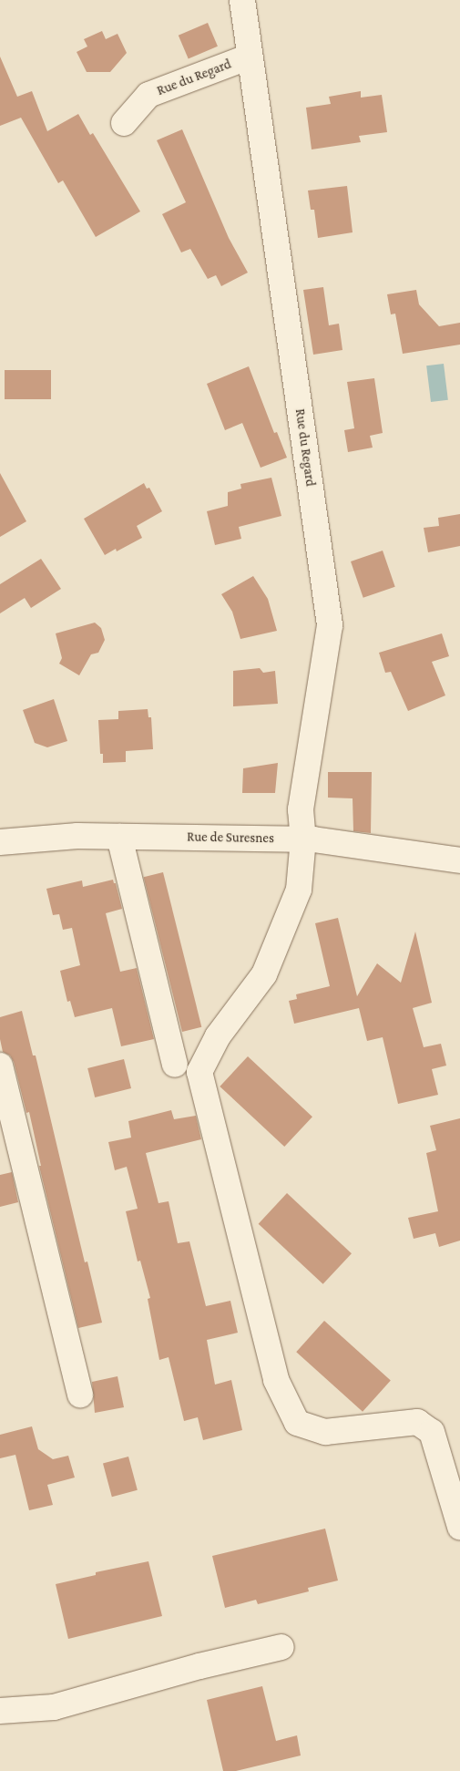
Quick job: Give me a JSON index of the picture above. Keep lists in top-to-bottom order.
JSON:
{
  "streets": {
    "street": ["Rue du Regard", "Rue de Suresnes"]
  },
  "crossings": [
    ["Rue du Regard", "Rue de Suresnes"]
  ]
}
